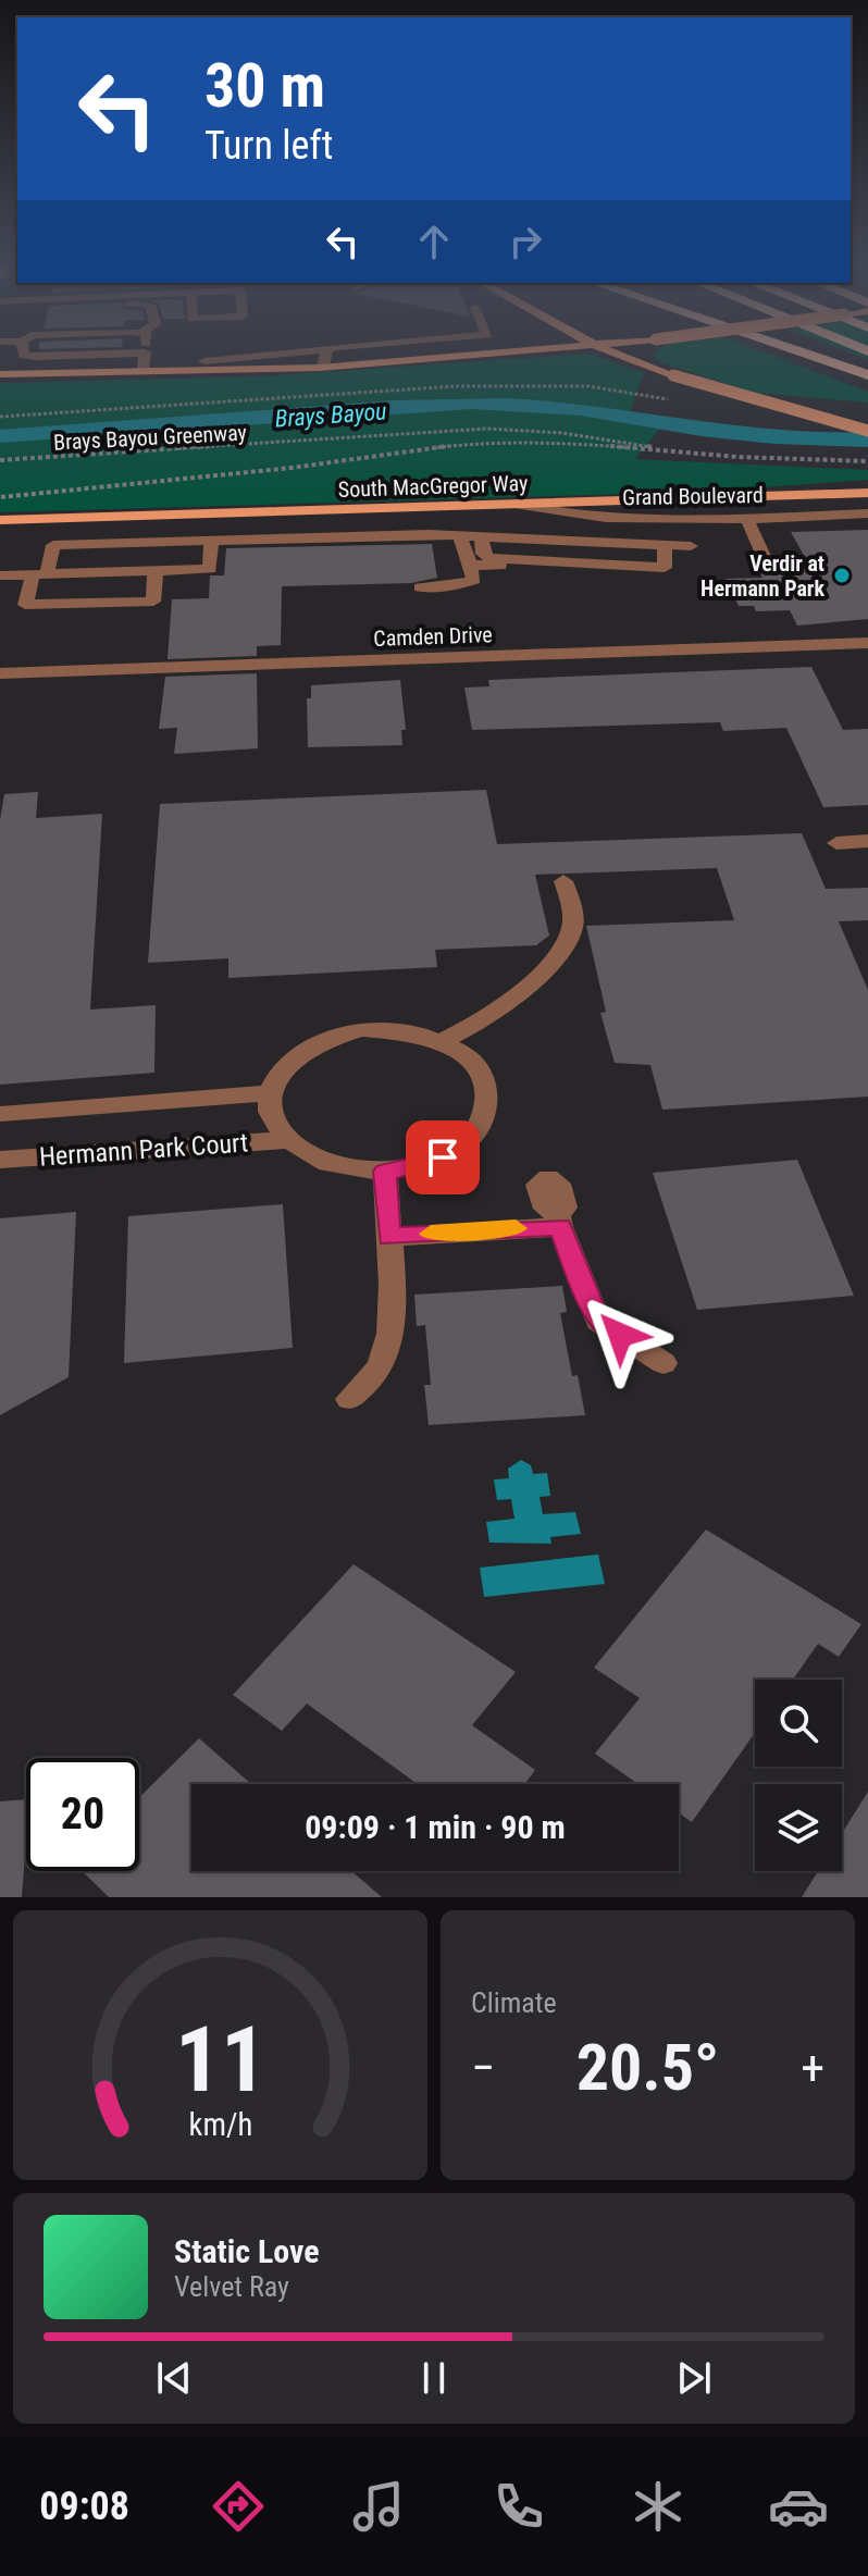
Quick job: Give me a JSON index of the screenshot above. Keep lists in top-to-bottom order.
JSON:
{
  "streets": {
    "main road": ["South MacGregor Way"],
    "street": ["Grand Boulevard", "Camden Drive", "Hermann Park Court"],
    "path": ["Brays Bayou Greenway"]
  },
  "crossings": [
    ["South MacGregor Way", "Grand Boulevard"]
  ],
  "water": ["Brays Bayou"],
  "places": ["Verdir at Hermann Park"],
  "page": {
    "turn": ["30 m", "Turn left"],
    "limit": "20",
    "trip": "09:09 · 1 min · 90 m",
    "tile": "Climate",
    "heat": ["−", "20.5°", "+"],
    "song": ["Static Love", "Velvet Ray"],
    "tabs": "09:08",
    "gauge": ["11", "km/h"]
  }
}
